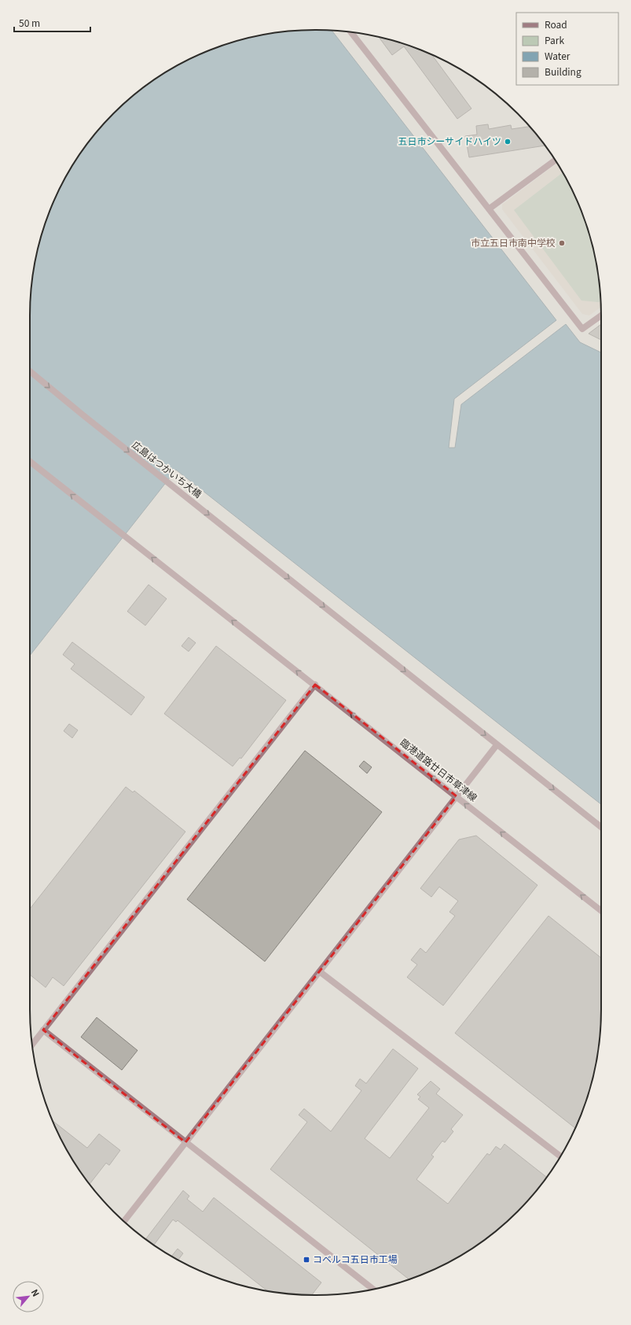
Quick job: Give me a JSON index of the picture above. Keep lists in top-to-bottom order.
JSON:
{
  "streets": {
    "street": ["広島はつかいち大橋", "臨港道路廿日市草津線"]
  },
  "one_way": ["広島はつかいち大橋", "臨港道路廿日市草津線"],
  "places": {
    "other": ["五日市シーサイドハイツ", "市立五日市南中学校"],
    "transit": ["コベルコ五日市工場"]
  },
  "legend": [
    "Road",
    "Park",
    "Water",
    "Building"
  ],
  "scale_bar": "50 m",
  "north": "top right"
}
